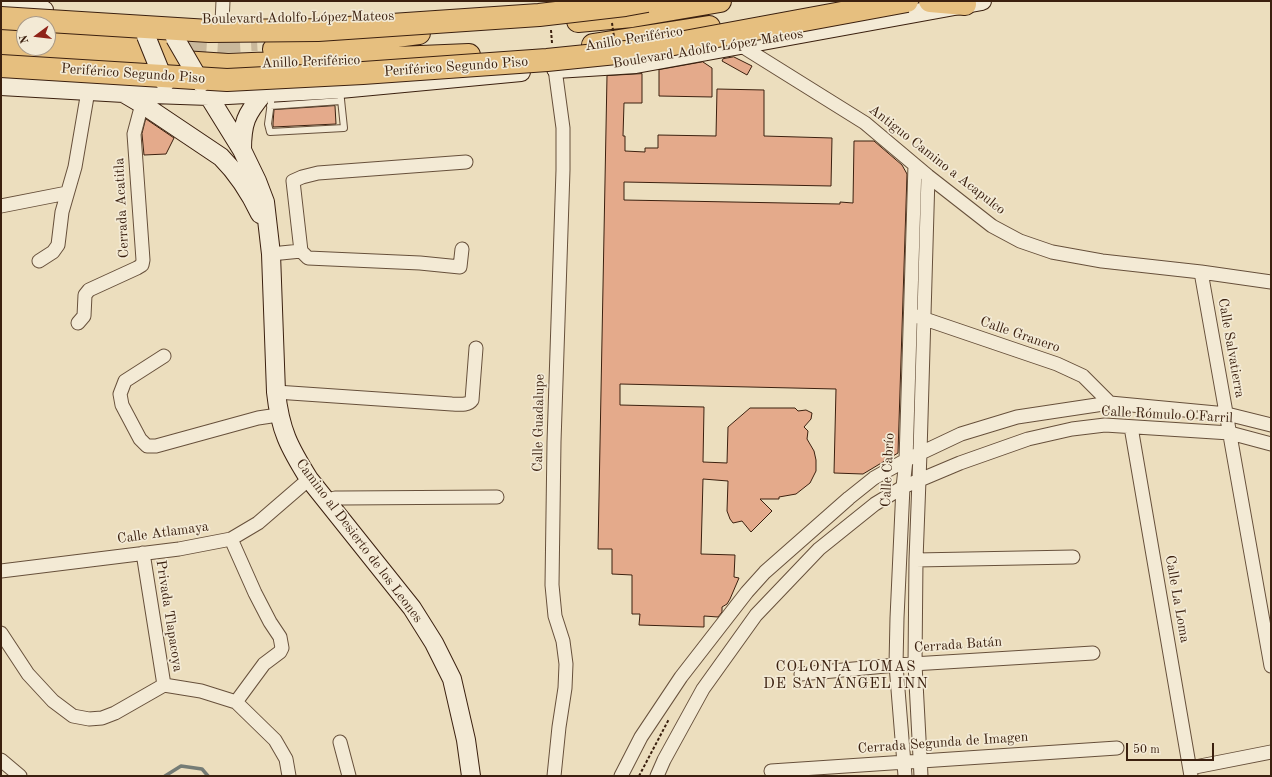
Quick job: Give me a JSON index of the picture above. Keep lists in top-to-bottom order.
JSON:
{
  "streets": {
    "highway": ["Anillo Periférico", "Periférico Segundo Piso"],
    "main road": ["Boulevard Adolfo López Mateos", "Camino al Desierto de los Leones"],
    "street": [
      "Antiguo Camino a Acapulco",
      "Cerrada Acatitla",
      "Calle Granero",
      "Calle Salvatierra",
      "Calle Rómulo O'Farril",
      "Calle Guadalupe",
      "Calle Cabrío",
      "Calle Atlamaya",
      "Calle La Loma",
      "Privada Tlapacoya",
      "Cerrada Batán",
      "Cerrada Segunda de Imagen"
    ]
  },
  "crossings": [
    ["Boulevard Adolfo López Mateos", "Antiguo Camino a Acapulco"],
    ["Boulevard Adolfo López Mateos", "Calle Guadalupe"],
    ["Boulevard Adolfo López Mateos", "Camino al Desierto de los Leones"],
    ["Antiguo Camino a Acapulco", "Calle Salvatierra"],
    ["Antiguo Camino a Acapulco", "Calle Cabrío"],
    ["Cerrada Acatitla", "Camino al Desierto de los Leones"],
    ["Calle Granero", "Calle Rómulo O'Farril"],
    ["Calle Granero", "Calle Cabrío"],
    ["Calle Salvatierra", "Calle Rómulo O'Farril"],
    ["Calle Rómulo O'Farril", "Calle Cabrío"],
    ["Calle Rómulo O'Farril", "Calle La Loma"],
    ["Calle Cabrío", "Cerrada Batán"],
    ["Calle Cabrío", "Cerrada Segunda de Imagen"],
    ["Calle Atlamaya", "Camino al Desierto de los Leones"],
    ["Calle Atlamaya", "Privada Tlapacoya"]
  ],
  "districts": ["COLONIA LOMAS DE SAN ÁNGEL INN"],
  "scale_bar": "50 m",
  "north": "left"
}
